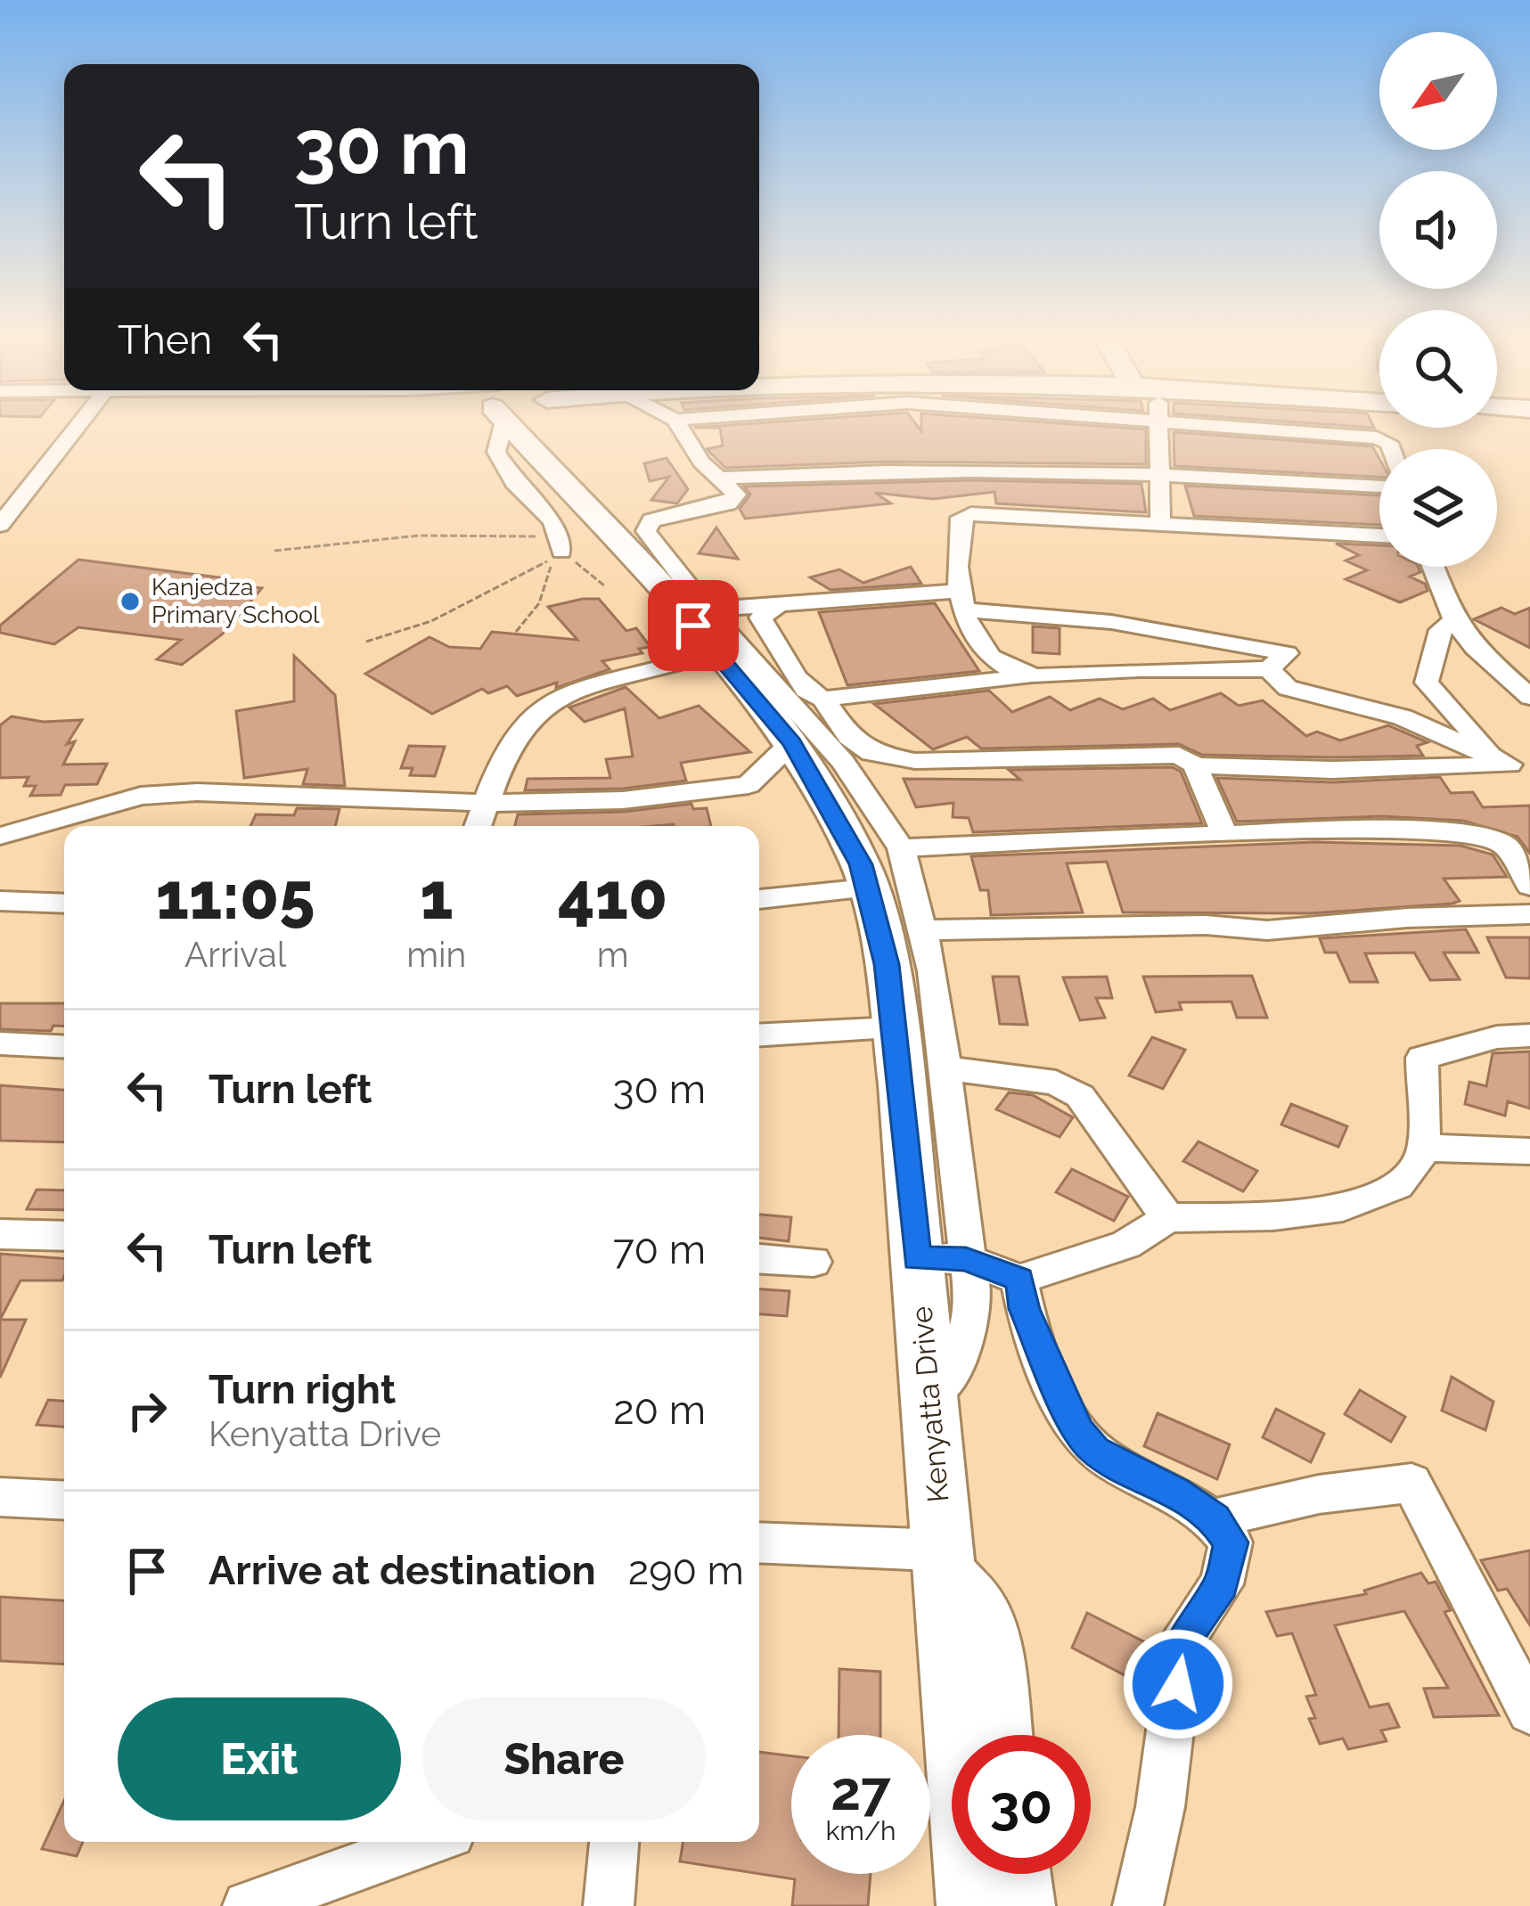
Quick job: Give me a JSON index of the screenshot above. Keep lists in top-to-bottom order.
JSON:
{
  "streets": {
    "main road": ["Kenyatta Drive"]
  },
  "places": ["Kanjedza Primary School"],
  "north": "bottom left",
  "page": {
    "turn": ["30 m", "Turn left"],
    "then": "Then",
    "eta": [
      "11:05",
      "Arrival",
      "1",
      "min",
      "410",
      "m"
    ],
    "list": [
      {
        "name": "Turn left",
        "value": "30 m"
      },
      {
        "name": "Turn left",
        "value": "70 m"
      },
      {
        "name": "Turn right",
        "note": "Kenyatta Drive",
        "value": "20 m"
      },
      {
        "name": "Arrive at destination",
        "value": "290 m"
      }
    ],
    "buttons": ["Exit", "Share"],
    "speed": "27 km/h",
    "limit": "30"
  }
}
